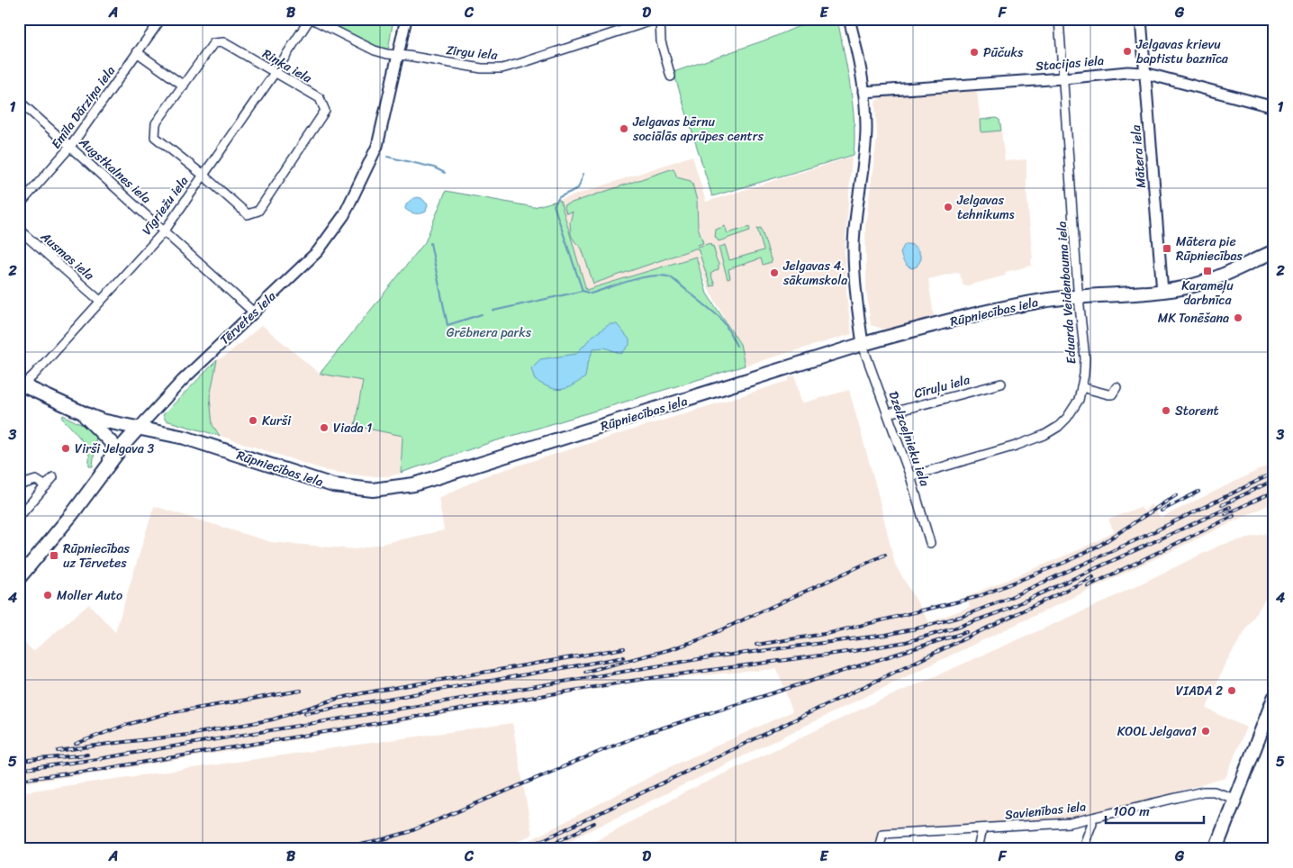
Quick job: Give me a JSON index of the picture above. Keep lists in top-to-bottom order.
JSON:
{
  "streets": {
    "main road": ["Rūpniecības iela", "Tērvetes iela"],
    "street": [
      "Zirgu iela",
      "Stacijas iela",
      "Riņķa iela",
      "Emīla Dārziņa iela",
      "Mātera iela",
      "Augstkalnes iela",
      "Vīgriežu iela",
      "Ausmas iela",
      "Eduarda Veidenbauma iela",
      "Cīruļu iela",
      "Dzelzceļnieku iela",
      "Savienības iela"
    ]
  },
  "crossings": [
    ["Zirgu iela", "Vīgriežu iela"],
    ["Zirgu iela", "Tērvetes iela"],
    ["Stacijas iela", "Mātera iela"],
    ["Stacijas iela", "Eduarda Veidenbauma iela"],
    ["Riņķa iela", "Vīgriežu iela"],
    ["Emīla Dārziņa iela", "Augstkalnes iela"],
    ["Mātera iela", "Rūpniecības iela"],
    ["Augstkalnes iela", "Vīgriežu iela"],
    ["Augstkalnes iela", "Tērvetes iela"],
    ["Vīgriežu iela", "Ausmas iela"],
    ["Vīgriežu iela", "Rūpniecības iela"],
    ["Eduarda Veidenbauma iela", "Rūpniecības iela"],
    ["Eduarda Veidenbauma iela", "Dzelzceļnieku iela"],
    ["Rūpniecības iela", "Tērvetes iela"],
    ["Rūpniecības iela", "Dzelzceļnieku iela"],
    ["Cīruļu iela", "Dzelzceļnieku iela"]
  ],
  "parks": ["Grēbnera parks"],
  "places": {
    "other": [
      "Jelgavas krievu baptistu baznīca",
      "Pūčuks",
      "Jelgavas bērnu sociālās aprūpes centrs",
      "Jelgavas tehnikums",
      "Jelgavas 4. sākumskola",
      "MK Tonēšana",
      "Storent",
      "Kurši",
      "Viada 1",
      "Virši Jelgava 3",
      "Moller Auto",
      "VIADA 2",
      "KOOL Jelgava1"
    ],
    "transit": ["Mātera pie Rūpniecības", "Karameļu darbnīca", "Rūpniecības uz Tērvetes"]
  },
  "scale_bar": "100 m",
  "grid": {
    "columns": [
      "A",
      "B",
      "C",
      "D",
      "E",
      "F",
      "G"
    ],
    "rows": [
      "1",
      "2",
      "3",
      "4",
      "5"
    ]
  }
}
